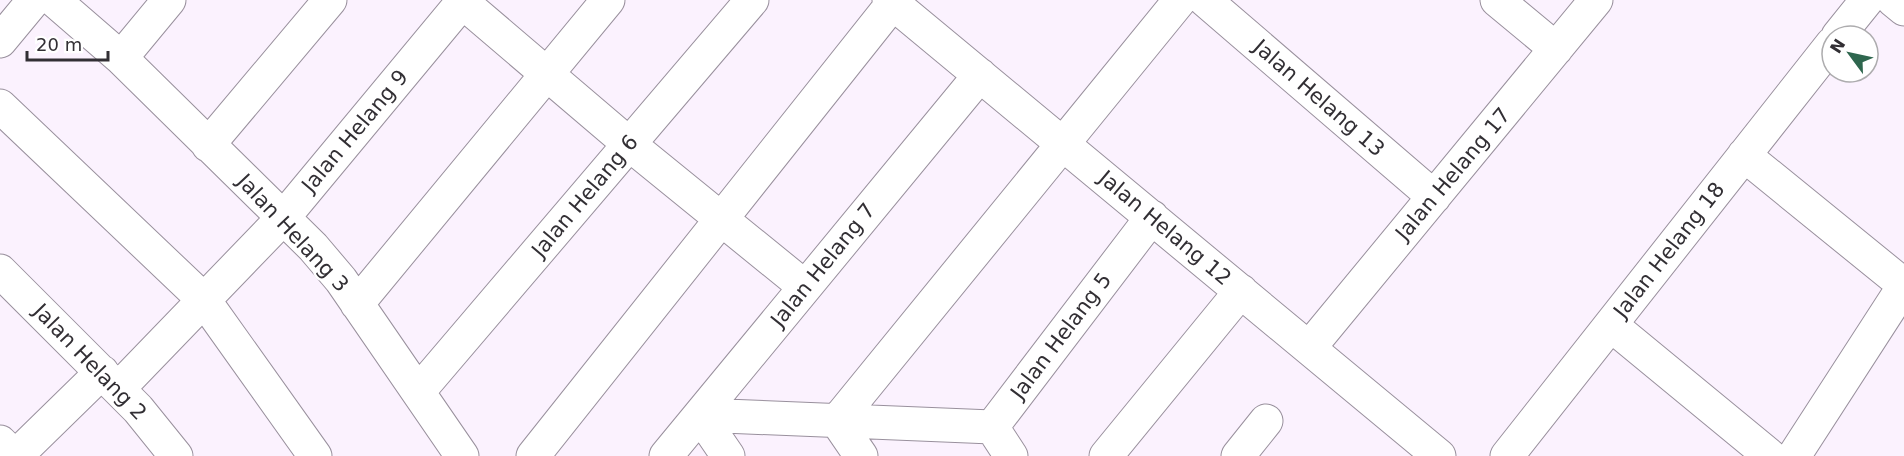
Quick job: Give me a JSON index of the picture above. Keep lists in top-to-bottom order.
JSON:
{
  "streets": {
    "street": [
      "Jalan Helang 13",
      "Jalan Helang 9",
      "Jalan Helang 17",
      "Jalan Helang 6",
      "Jalan Helang 12",
      "Jalan Helang 3",
      "Jalan Helang 18",
      "Jalan Helang 7",
      "Jalan Helang 5",
      "Jalan Helang 2"
    ]
  },
  "crossings": [
    ["Jalan Helang 13", "Jalan Helang 17"],
    ["Jalan Helang 9", "Jalan Helang 3"],
    ["Jalan Helang 9", "Jalan Helang 2"],
    ["Jalan Helang 17", "Jalan Helang 12"],
    ["Jalan Helang 6", "Jalan Helang 3"],
    ["Jalan Helang 12", "Jalan Helang 7"],
    ["Jalan Helang 12", "Jalan Helang 5"]
  ],
  "scale_bar": "20 m",
  "north": "top left"
}
